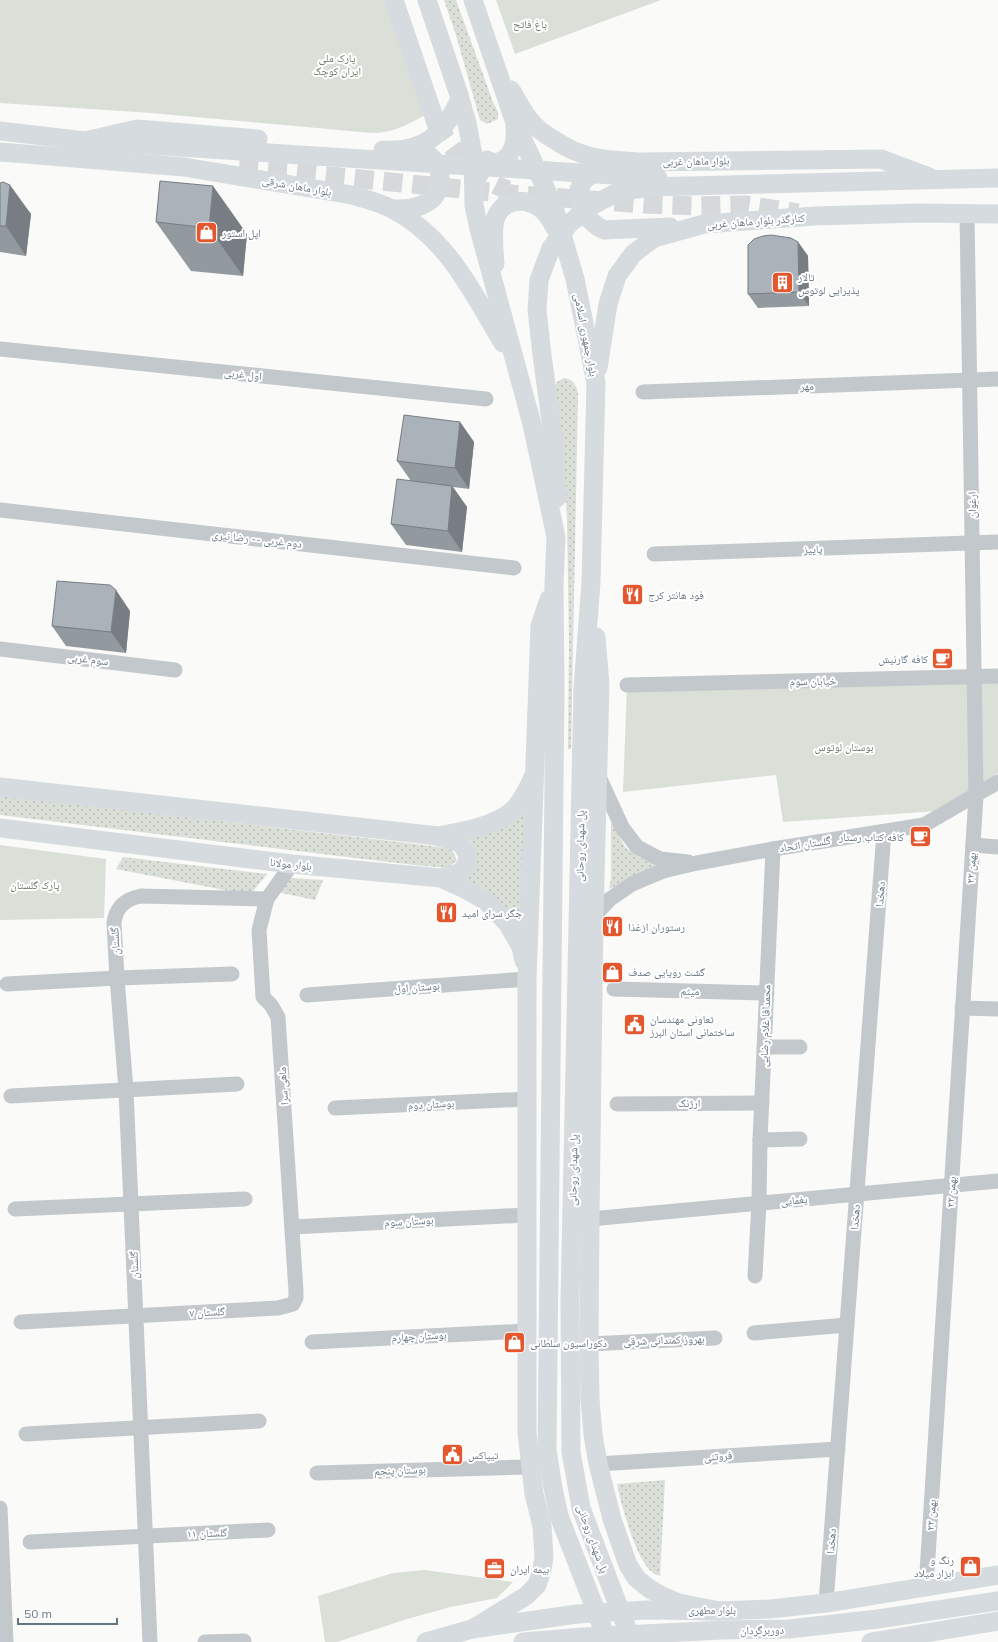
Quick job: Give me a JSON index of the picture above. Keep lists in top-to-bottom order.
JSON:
{
  "streets": {
    "main road": [
      "بلوار ماهان غربی",
      "بلوار ماهان شرقی",
      "کنارگذر بلوار ماهان غربی",
      "بلوار جمهوری اسلامی",
      "پل شهدای روحانی",
      "بلوار مولانا",
      "بلوار مطهری",
      "دوربرگردان"
    ],
    "street": [
      "اول غربی",
      "مهر",
      "ارغوان",
      "دوم غربی -- رضا نیری",
      "پاییز",
      "سوم غربی",
      "خیابان سوم",
      "گلستان اتحاد",
      "۲۲ بهمن",
      "دهخدا",
      "گلستان",
      "بوستان اول",
      "میثم",
      "محمداقا غلام رضایی",
      "ماهی سرا",
      "ارژنک",
      "بوستان دوم",
      "یغمایی",
      "بوستان سوم",
      "گلستان ۷",
      "بوستان چهارم",
      "بهروز کمندانی شرقی",
      "فروتنی",
      "بوستان پنجم",
      "گلستان ۱۱"
    ]
  },
  "crossings": [
    ["بلوار ماهان غربی", "بلوار جمهوری اسلامی"],
    ["کنارگذر بلوار ماهان غربی", "بلوار جمهوری اسلامی"],
    ["کنارگذر بلوار ماهان غربی", "ارغوان"],
    ["بلوار جمهوری اسلامی", "پل شهدای روحانی"],
    ["مهر", "ارغوان"],
    ["ارغوان", "پاییز"],
    ["ارغوان", "خیابان سوم"],
    ["ارغوان", "گلستان اتحاد"],
    ["ارغوان", "۲۲ بهمن"],
    ["گلستان اتحاد", "۲۲ بهمن"],
    ["گلستان اتحاد", "دهخدا"],
    ["گلستان اتحاد", "محمداقا غلام رضایی"],
    ["بلوار مولانا", "بوستان اول"],
    ["بلوار مولانا", "ماهی سرا"],
    ["۲۲ بهمن", "یغمایی"],
    ["۲۲ بهمن", "بلوار مطهری"],
    ["دهخدا", "یغمایی"],
    ["دهخدا", "فروتنی"],
    ["دهخدا", "بلوار مطهری"],
    ["گلستان", "ماهی سرا"],
    ["گلستان", "گلستان ۷"],
    ["گلستان", "گلستان ۱۱"],
    ["میثم", "محمداقا غلام رضایی"],
    ["محمداقا غلام رضایی", "ارژنک"],
    ["محمداقا غلام رضایی", "یغمایی"],
    ["ماهی سرا", "بوستان سوم"],
    ["ماهی سرا", "گلستان ۷"]
  ],
  "parks": [
    "باغ فاتح",
    "پارک ملی ایران کوچک",
    "بوستان لوتوس",
    "پارک گلستان"
  ],
  "places": {
    "shop": [
      "اپل استور",
      "گشت رویایی صدف",
      "دکوراسیون سلطانی",
      "رنگ و ابزار میلاد"
    ],
    "building": ["تالار پذیرایی لوتوس"],
    "restaurant": ["فود هانتر کرج", "جگر سرای امید", "رستوران ازغذا"],
    "cafe": ["کافه گارنیش", "کافه کتاب رستار"],
    "public building": ["تعاونی مهندسان ساختمانی استان البرز", "تیپاکس"],
    "office": ["بیمه ایران"]
  },
  "scale_bar": "50 m"
}
